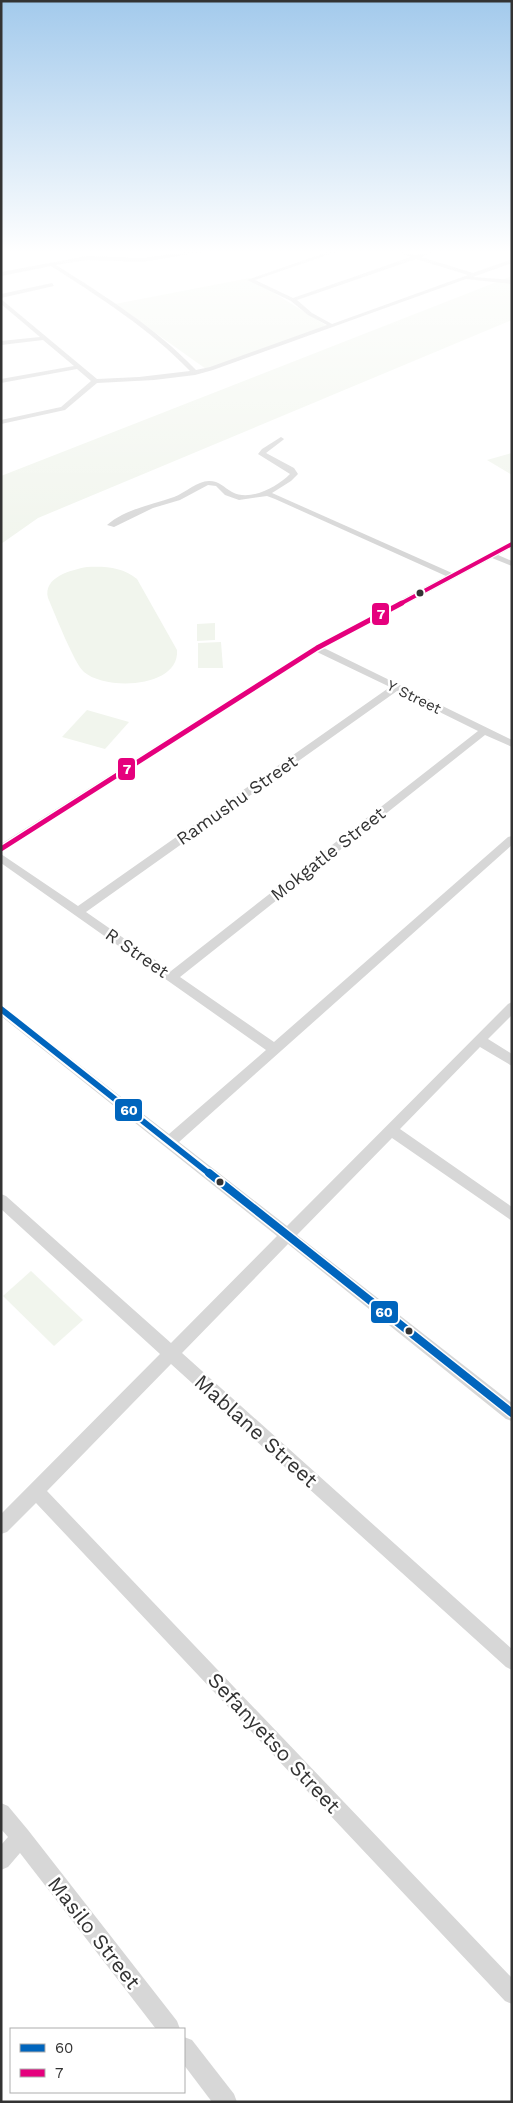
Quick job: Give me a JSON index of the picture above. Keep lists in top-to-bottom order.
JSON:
{
  "streets": {
    "street": [
      "Y Street",
      "Ramushu Street",
      "Mokgatle Street",
      "R Street",
      "Mablane Street",
      "Sefanyetso Street",
      "Masilo Street"
    ]
  },
  "crossings": [
    ["Y Street", "Ramushu Street"],
    ["Y Street", "Mokgatle Street"],
    ["Ramushu Street", "R Street"],
    ["Mokgatle Street", "R Street"]
  ],
  "lines": ["transit line 7", "transit line 60"],
  "legend": ["60", "7"]
}
